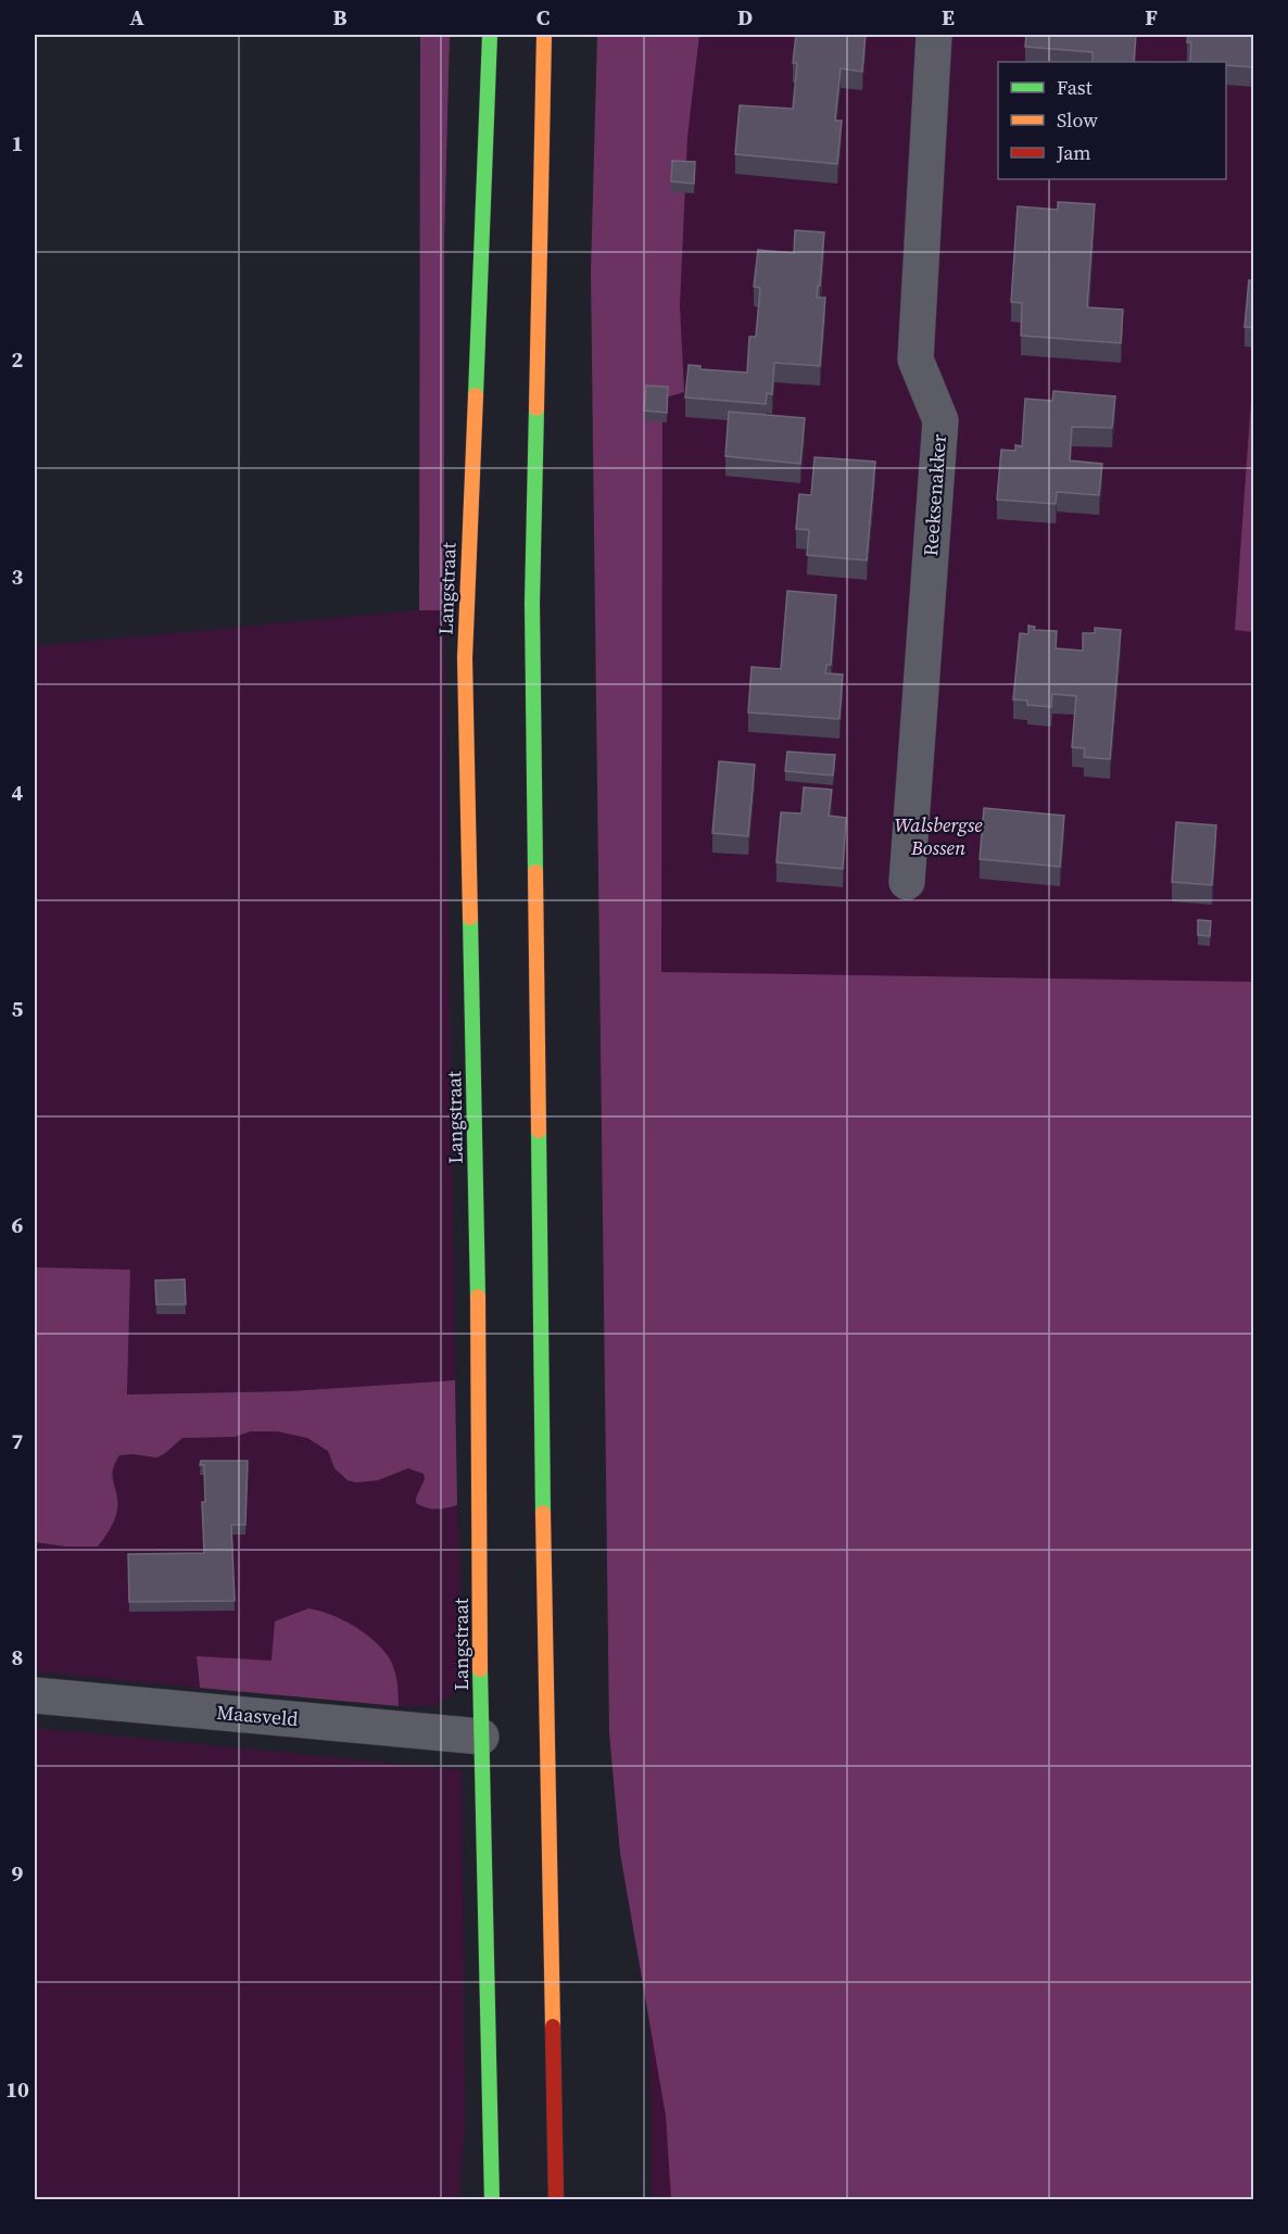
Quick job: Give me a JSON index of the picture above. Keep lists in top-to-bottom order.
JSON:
{
  "streets": {
    "street": ["Reeksenakker", "Langstraat", "Maasveld"]
  },
  "crossings": [
    ["Langstraat", "Maasveld"]
  ],
  "parks": ["Walsbergse Bossen"],
  "legend": ["Fast", "Slow", "Jam"],
  "grid": {
    "columns": [
      "A",
      "B",
      "C",
      "D",
      "E",
      "F"
    ],
    "rows": [
      "1",
      "2",
      "3",
      "4",
      "5",
      "6",
      "7",
      "8",
      "9",
      "10"
    ]
  }
}
